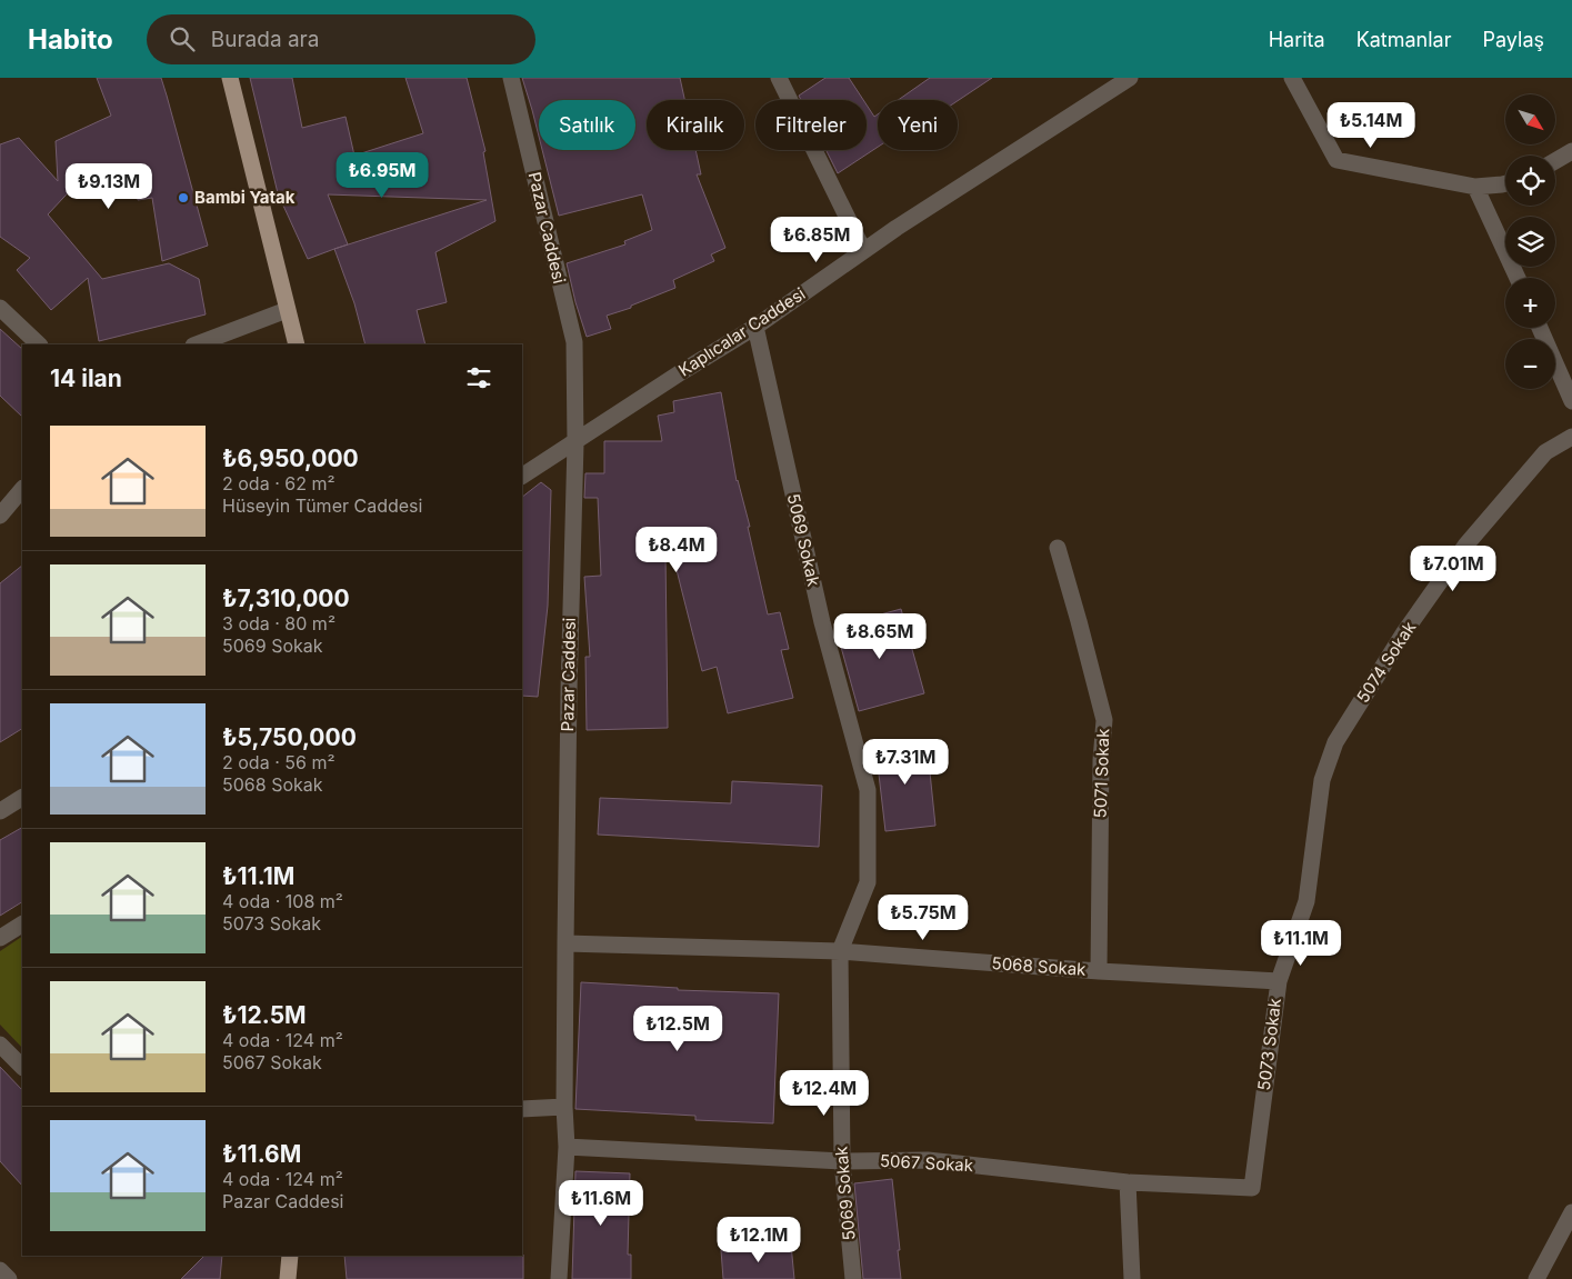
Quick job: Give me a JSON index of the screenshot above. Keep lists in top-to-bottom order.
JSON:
{
  "streets": {
    "street": [
      "Pazar Caddesi",
      "Kaplıcalar Caddesi",
      "5069 Sokak",
      "5074 Sokak",
      "5071 Sokak",
      "5068 Sokak",
      "5073 Sokak",
      "5067 Sokak"
    ]
  },
  "crossings": [
    ["Pazar Caddesi", "Kaplıcalar Caddesi"],
    ["Pazar Caddesi", "5068 Sokak"],
    ["Pazar Caddesi", "5067 Sokak"],
    ["Kaplıcalar Caddesi", "5069 Sokak"],
    ["5069 Sokak", "5068 Sokak"],
    ["5069 Sokak", "5067 Sokak"],
    ["5074 Sokak", "5073 Sokak"],
    ["5071 Sokak", "5068 Sokak"],
    ["5068 Sokak", "5073 Sokak"],
    ["5073 Sokak", "5067 Sokak"]
  ],
  "places": ["Bambi Yatak"],
  "north": "bottom right",
  "page": {
    "header": "Habito",
    "search": "Burada ara",
    "nav": ["Harita", "Katmanlar", "Paylaş"],
    "map_buttons": ["+", "−"],
    "chip": [
      "Satılık",
      "Kiralık",
      "Filtreler",
      "Yeni"
    ],
    "price": [
      "₺5.14M",
      "₺6.95M",
      "₺9.13M",
      "₺6.85M",
      "₺8.4M",
      "₺7.01M",
      "₺8.65M",
      "₺7.31M",
      "₺5.75M",
      "₺11.1M",
      "₺12.5M",
      "₺12.4M",
      "₺11.6M",
      "₺12.1M"
    ],
    "heading": "14 ilan",
    "list": [
      {
        "name": "₺6,950,000",
        "note": "2 oda · 62 m² · Hüseyin Tümer Caddesi"
      },
      {
        "name": "₺7,310,000",
        "note": "3 oda · 80 m² · 5069 Sokak"
      },
      {
        "name": "₺5,750,000",
        "note": "2 oda · 56 m² · 5068 Sokak"
      },
      {
        "name": "₺11.1M",
        "note": "4 oda · 108 m² · 5073 Sokak"
      },
      {
        "name": "₺12.5M",
        "note": "4 oda · 124 m² · 5067 Sokak"
      },
      {
        "name": "₺11.6M",
        "note": "4 oda · 124 m² · Pazar Caddesi"
      }
    ]
  }
}
